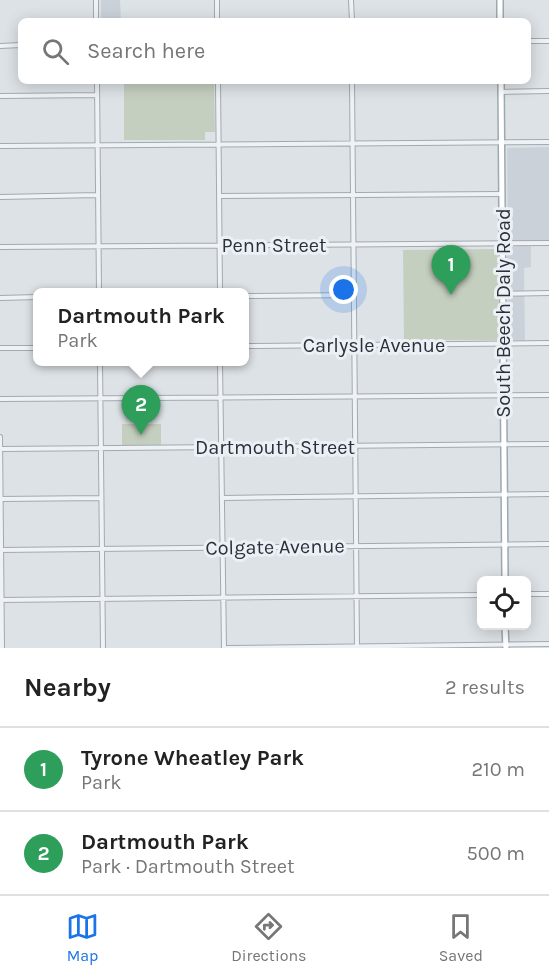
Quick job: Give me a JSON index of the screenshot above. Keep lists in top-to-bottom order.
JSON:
{
  "streets": {
    "main road": ["South Beech Daly Road"],
    "street": [
      "Penn Street",
      "Carlysle Avenue",
      "Dartmouth Street",
      "Colgate Avenue"
    ]
  },
  "crossings": [
    ["Penn Street", "South Beech Daly Road"],
    ["South Beech Daly Road", "Carlysle Avenue"],
    ["South Beech Daly Road", "Dartmouth Street"],
    ["South Beech Daly Road", "Colgate Avenue"]
  ],
  "page": {
    "search": "Search here",
    "pins": ["1", "2"],
    "popup": ["Dartmouth Park", "Park"],
    "heading": ["Nearby", "2 results"],
    "list": [
      {
        "mark": "1",
        "name": "Tyrone Wheatley Park",
        "note": "Park",
        "value": "210 m"
      },
      {
        "mark": "2",
        "name": "Dartmouth Park",
        "note": "Park · Dartmouth Street",
        "value": "500 m"
      }
    ],
    "nav": ["Map", "Directions", "Saved"]
  }
}
